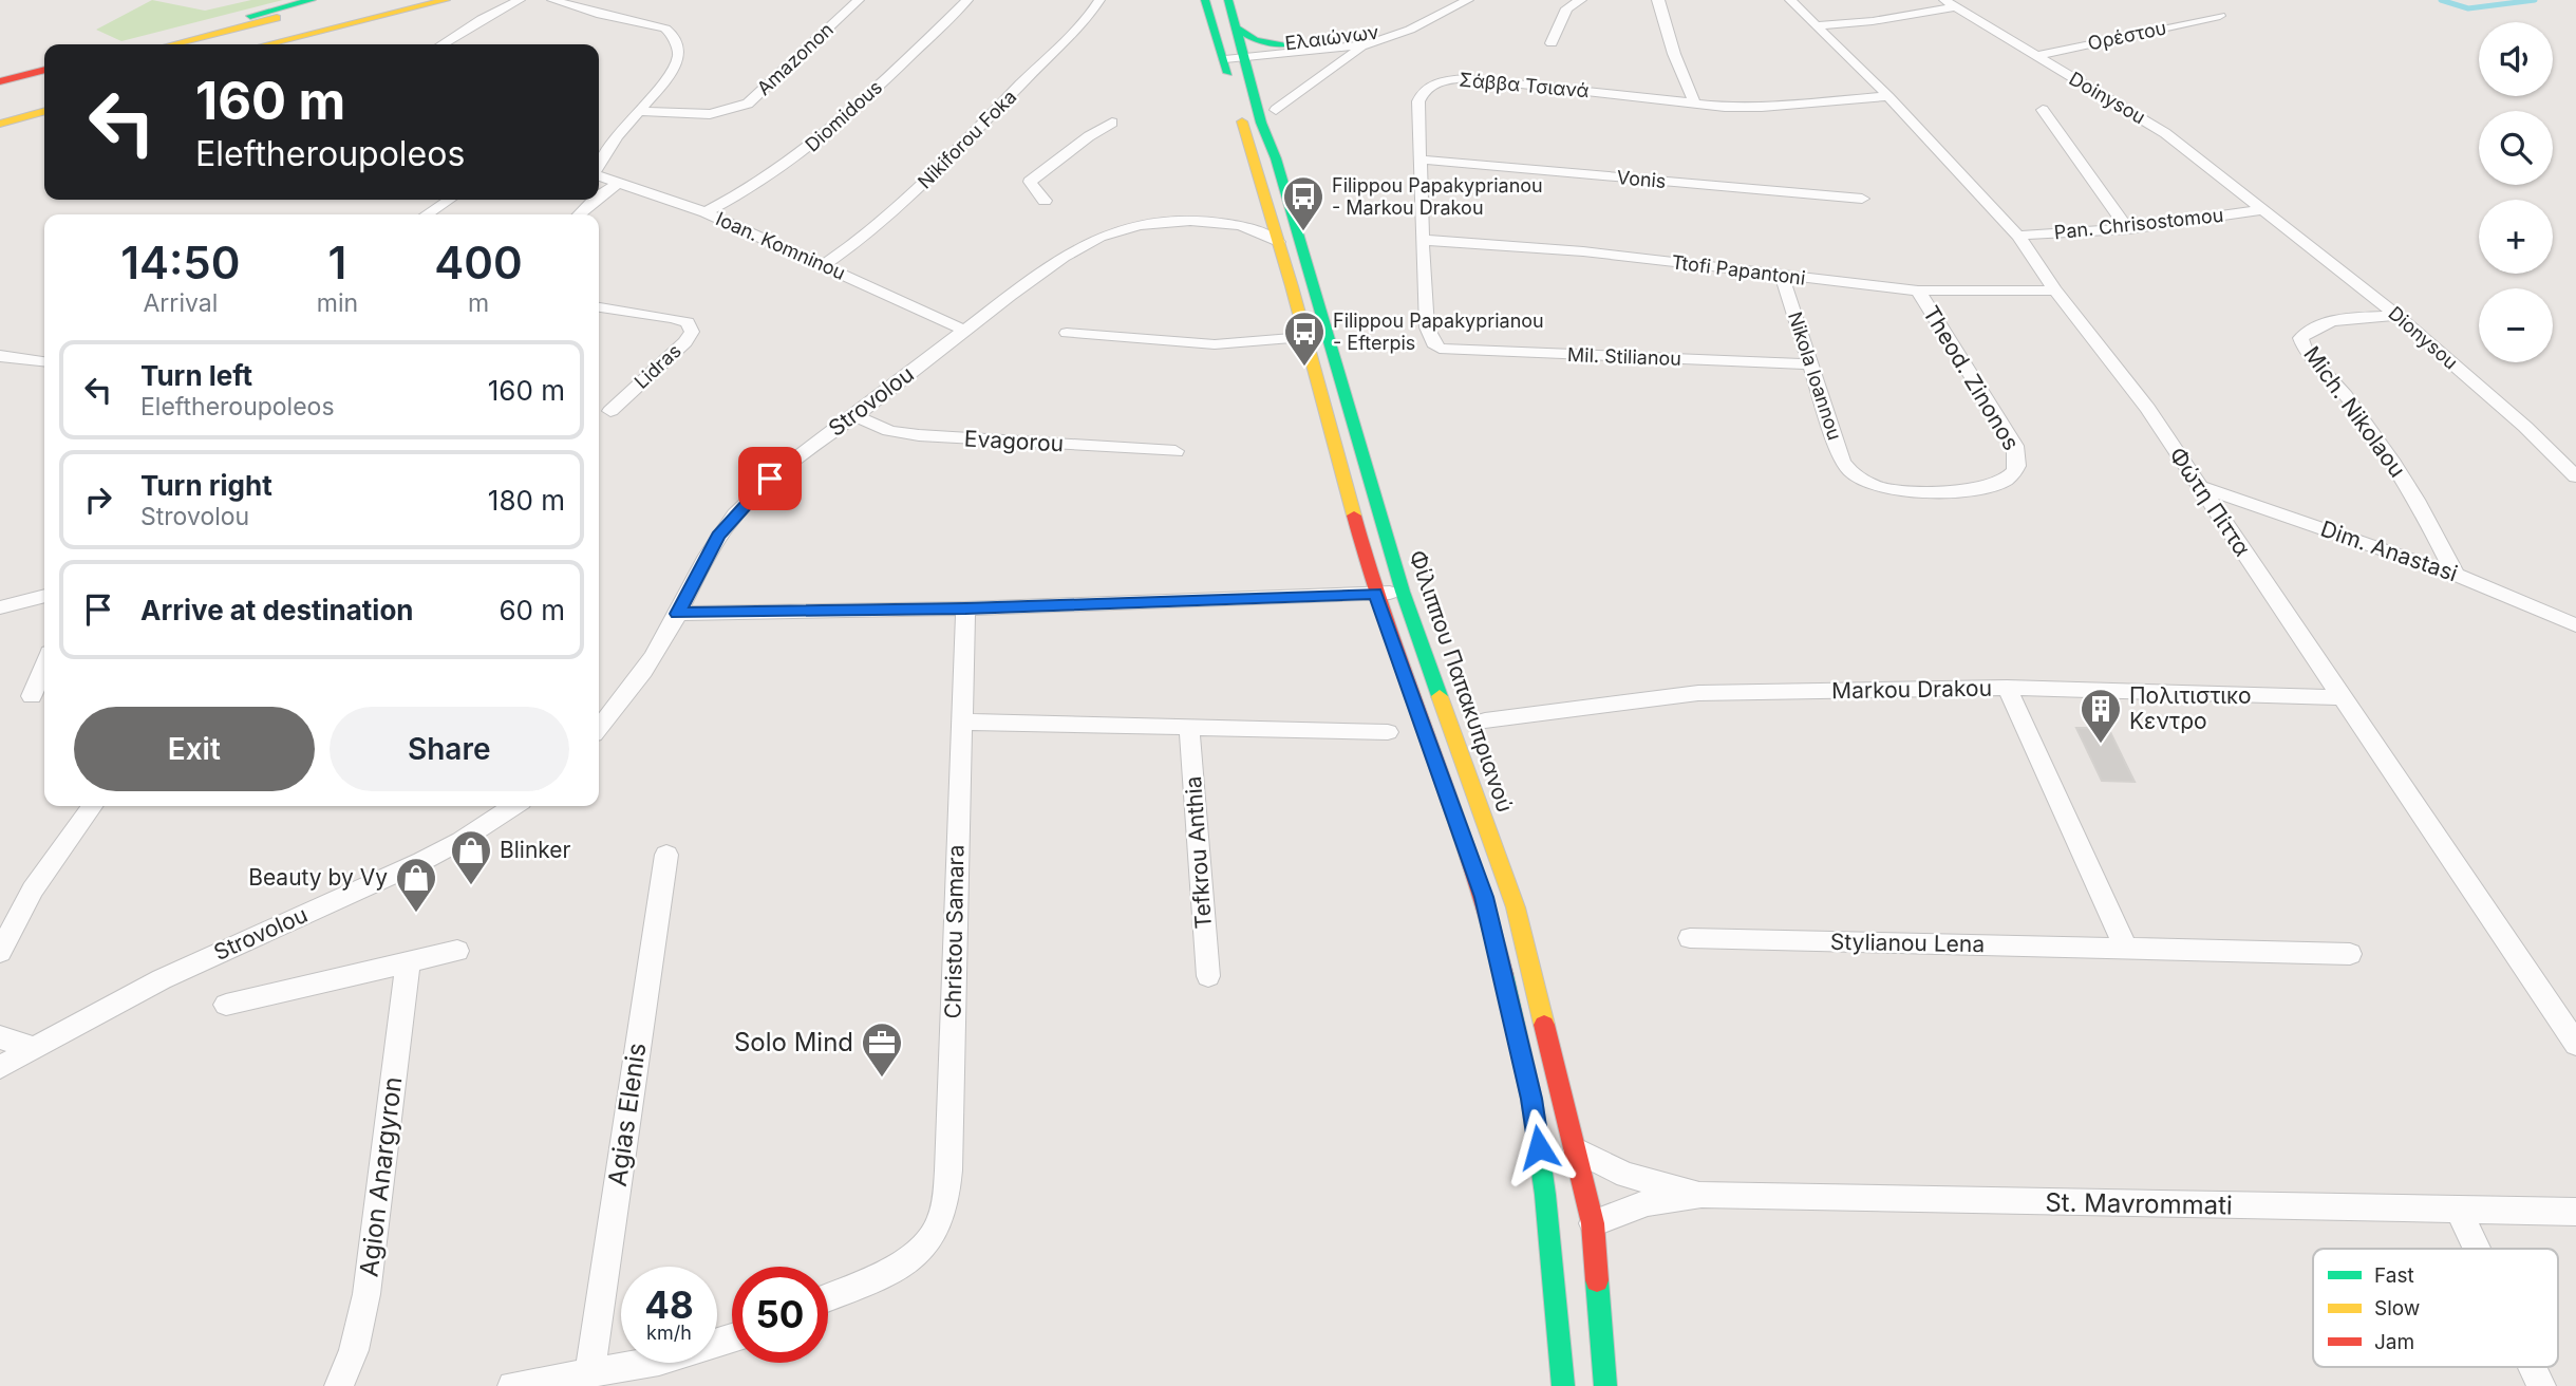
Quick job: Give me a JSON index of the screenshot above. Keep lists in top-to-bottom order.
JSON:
{
  "streets": {
    "main road": ["Φίλιππου Παπακυπριανού"],
    "street": [
      "Ορέστου",
      "Ελαιώνων",
      "Amazonon",
      "Σάββα Τσιανά",
      "Doinysou",
      "Diomidous",
      "Nikiforou Foka",
      "Vonis",
      "Pan. Chrisostomou",
      "Ioan. Komninou",
      "Ttofi Papantoni",
      "Dionysou",
      "Mil. Stilianou",
      "Lidras",
      "Nikola Ioannou",
      "Theod. Zinonos",
      "Strovolou",
      "Mich. Nikolaou",
      "Evagorou",
      "Φώτη Πίττα",
      "Dim. Anastasi",
      "Markou Drakou",
      "Tefkrou Anthia",
      "Christou Samara",
      "Stylianou Lena",
      "Agias Elenis",
      "Agion Anargyron",
      "St. Mavrommati"
    ]
  },
  "crossings": [
    ["Ορέστου", "Doinysou"],
    ["Σάββα Τσιανά", "Vonis"],
    ["Σάββα Τσιανά", "Ttofi Papantoni"],
    ["Σάββα Τσιανά", "Mil. Stilianou"],
    ["Σάββα Τσιανά", "Φώτη Πίττα"],
    ["Doinysou", "Pan. Chrisostomou"],
    ["Doinysou", "Dionysou"],
    ["Diomidous", "Ioan. Komninou"],
    ["Nikiforou Foka", "Ioan. Komninou"],
    ["Pan. Chrisostomou", "Dionysou"],
    ["Pan. Chrisostomou", "Φώτη Πίττα"],
    ["Ioan. Komninou", "Strovolou"],
    ["Ttofi Papantoni", "Nikola Ioannou"],
    ["Ttofi Papantoni", "Theod. Zinonos"],
    ["Ttofi Papantoni", "Φώτη Πίττα"],
    ["Dionysou", "Mich. Nikolaou"],
    ["Mil. Stilianou", "Nikola Ioannou"],
    ["Nikola Ioannou", "Theod. Zinonos"],
    ["Strovolou", "Evagorou"],
    ["Mich. Nikolaou", "Dim. Anastasi"],
    ["Φώτη Πίττα", "Dim. Anastasi"],
    ["Φώτη Πίττα", "Markou Drakou"],
    ["Φίλιππου Παπακυπριανού", "St. Mavrommati"]
  ],
  "places": {
    "bus stop": ["Filippou Papakyprianou - Markou Drakou", "Filippou Papakyprianou - Efterpis"],
    "building": ["Πολιτιστικο Κεντρο"],
    "shop": ["Blinker", "Beauty by Vy"],
    "office": ["Solo Mind"]
  },
  "legend": ["Fast", "Slow", "Jam"],
  "page": {
    "map_buttons": ["+", "−"],
    "turn": ["160 m", "Eleftheroupoleos"],
    "eta": [
      "14:50",
      "Arrival",
      "1",
      "min",
      "400",
      "m"
    ],
    "list": [
      {
        "name": "Turn left",
        "note": "Eleftheroupoleos",
        "value": "160 m"
      },
      {
        "name": "Turn right",
        "note": "Strovolou",
        "value": "180 m"
      },
      {
        "name": "Arrive at destination",
        "value": "60 m"
      }
    ],
    "buttons": ["Exit", "Share"],
    "speed": "48 km/h",
    "limit": "50"
  }
}
